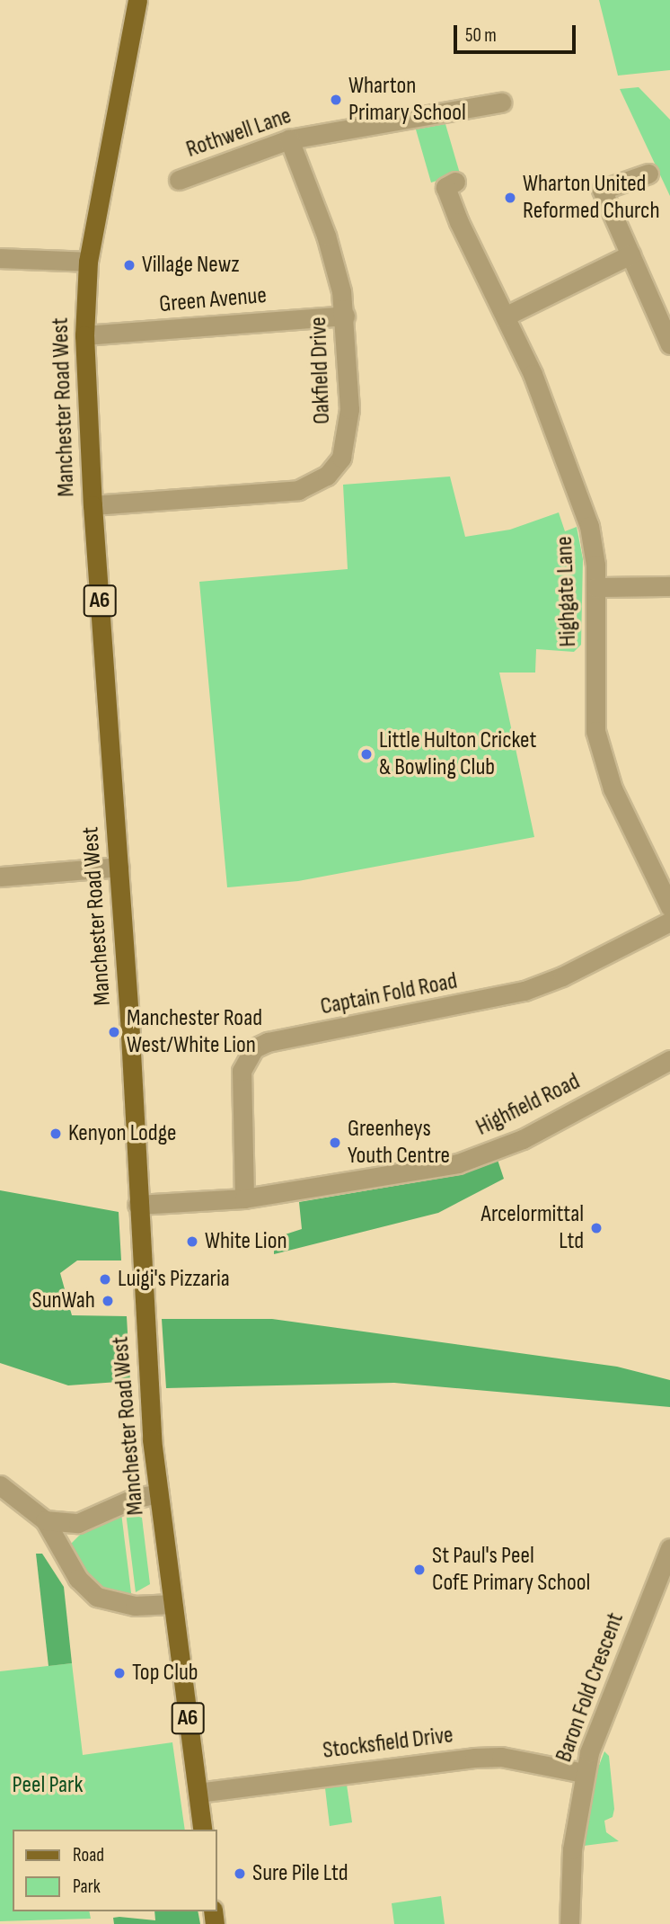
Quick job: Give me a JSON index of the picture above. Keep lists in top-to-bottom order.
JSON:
{
  "streets": {
    "main road": ["Manchester Road West", "A6"],
    "street": [
      "Rothwell Lane",
      "Green Avenue",
      "Oakfield Drive",
      "Highgate Lane",
      "Captain Fold Road",
      "Highfield Road",
      "Baron Fold Crescent",
      "Stocksfield Drive"
    ]
  },
  "crossings": [
    ["Rothwell Lane", "Oakfield Drive"],
    ["Green Avenue", "Oakfield Drive"],
    ["Green Avenue", "Manchester Road West"],
    ["Oakfield Drive", "Manchester Road West"],
    ["Manchester Road West", "Highfield Road"],
    ["Manchester Road West", "Stocksfield Drive"],
    ["Captain Fold Road", "Highfield Road"],
    ["Baron Fold Crescent", "Stocksfield Drive"]
  ],
  "parks": ["Peel Park"],
  "places": [
    "Wharton Primary School",
    "Wharton United Reformed Church",
    "Village Newz",
    "Little Hulton Cricket & Bowling Club",
    "Manchester Road West/White Lion",
    "Kenyon Lodge",
    "Greenheys Youth Centre",
    "Arcelormittal Ltd",
    "White Lion",
    "Luigi's Pizzaria",
    "SunWah",
    "St Paul's Peel CofE Primary School",
    "Top Club",
    "Sure Pile Ltd"
  ],
  "legend": ["Road", "Park"],
  "scale_bar": "50 m"
}
